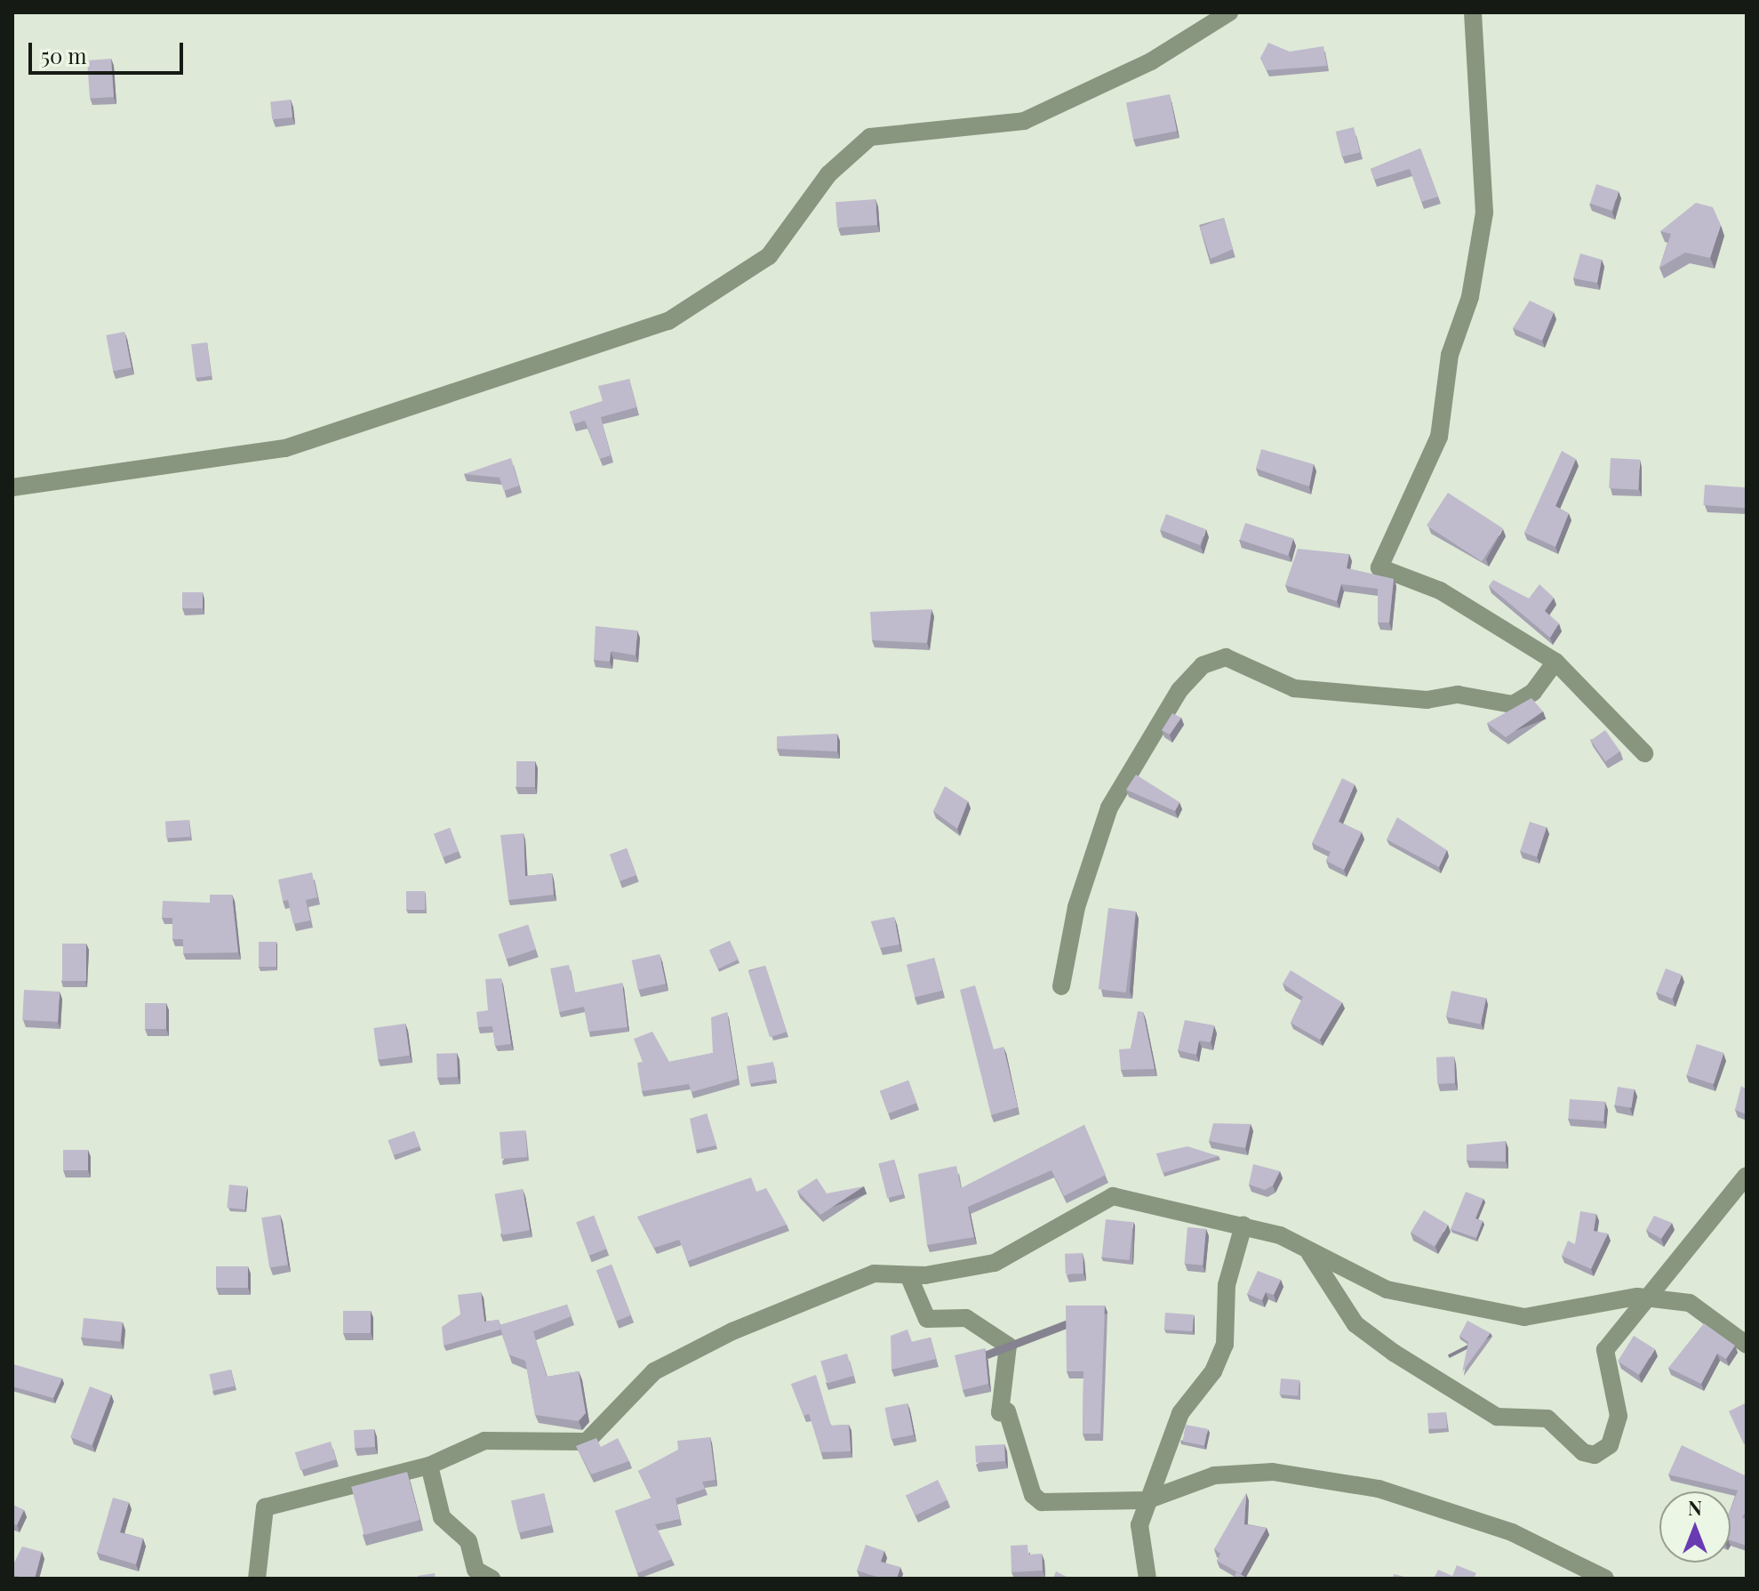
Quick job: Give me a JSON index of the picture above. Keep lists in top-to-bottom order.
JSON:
{
  "scale_bar": "50 m",
  "north": "top"
}
